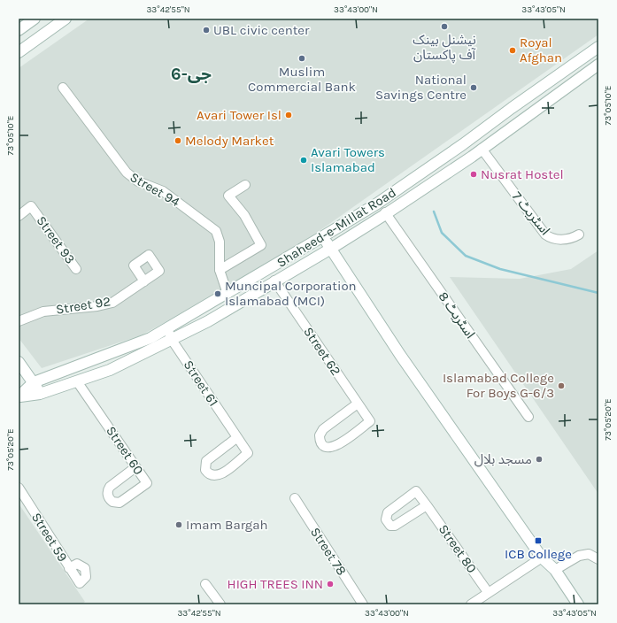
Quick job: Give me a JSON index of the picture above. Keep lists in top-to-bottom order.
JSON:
{
  "streets": {
    "main road": ["Shaheed-e-Millat Road"],
    "street": [
      "Street 94",
      "اسٹریٹ 7",
      "Street 93",
      "Street 92",
      "اسٹریٹ 8",
      "Street 62",
      "Street 61",
      "Street 60",
      "Street 59",
      "Street 80",
      "Street 78"
    ]
  },
  "crossings": [
    ["Street 94", "Shaheed-e-Millat Road"],
    ["اسٹریٹ 7", "Shaheed-e-Millat Road"],
    ["Shaheed-e-Millat Road", "اسٹریٹ 8"],
    ["Shaheed-e-Millat Road", "Street 62"],
    ["Shaheed-e-Millat Road", "Street 61"],
    ["Shaheed-e-Millat Road", "Street 60"]
  ],
  "districts": ["جی-6"],
  "places": {
    "other": [
      "نیشنل بینک آف پاکستان",
      "UBL civic center",
      "Royal Afghan",
      "Muslim Commercial Bank",
      "National Savings Centre",
      "Avari Tower Isl",
      "Melody Market",
      "Avari Towers Islamabad",
      "Nusrat Hostel",
      "Muncipal Corporation Islamabad (MCI)",
      "Islamabad College For Boys G-6/3",
      "مسجد بلال",
      "Imam Bargah",
      "HIGH TREES INN"
    ],
    "transit": ["ICB College"]
  },
  "coordinates": [
    "33°42'55\"N",
    "33°43'00\"N",
    "33°43'05\"N",
    "73°05'10\"E",
    "73°05'20\"E"
  ]
}
